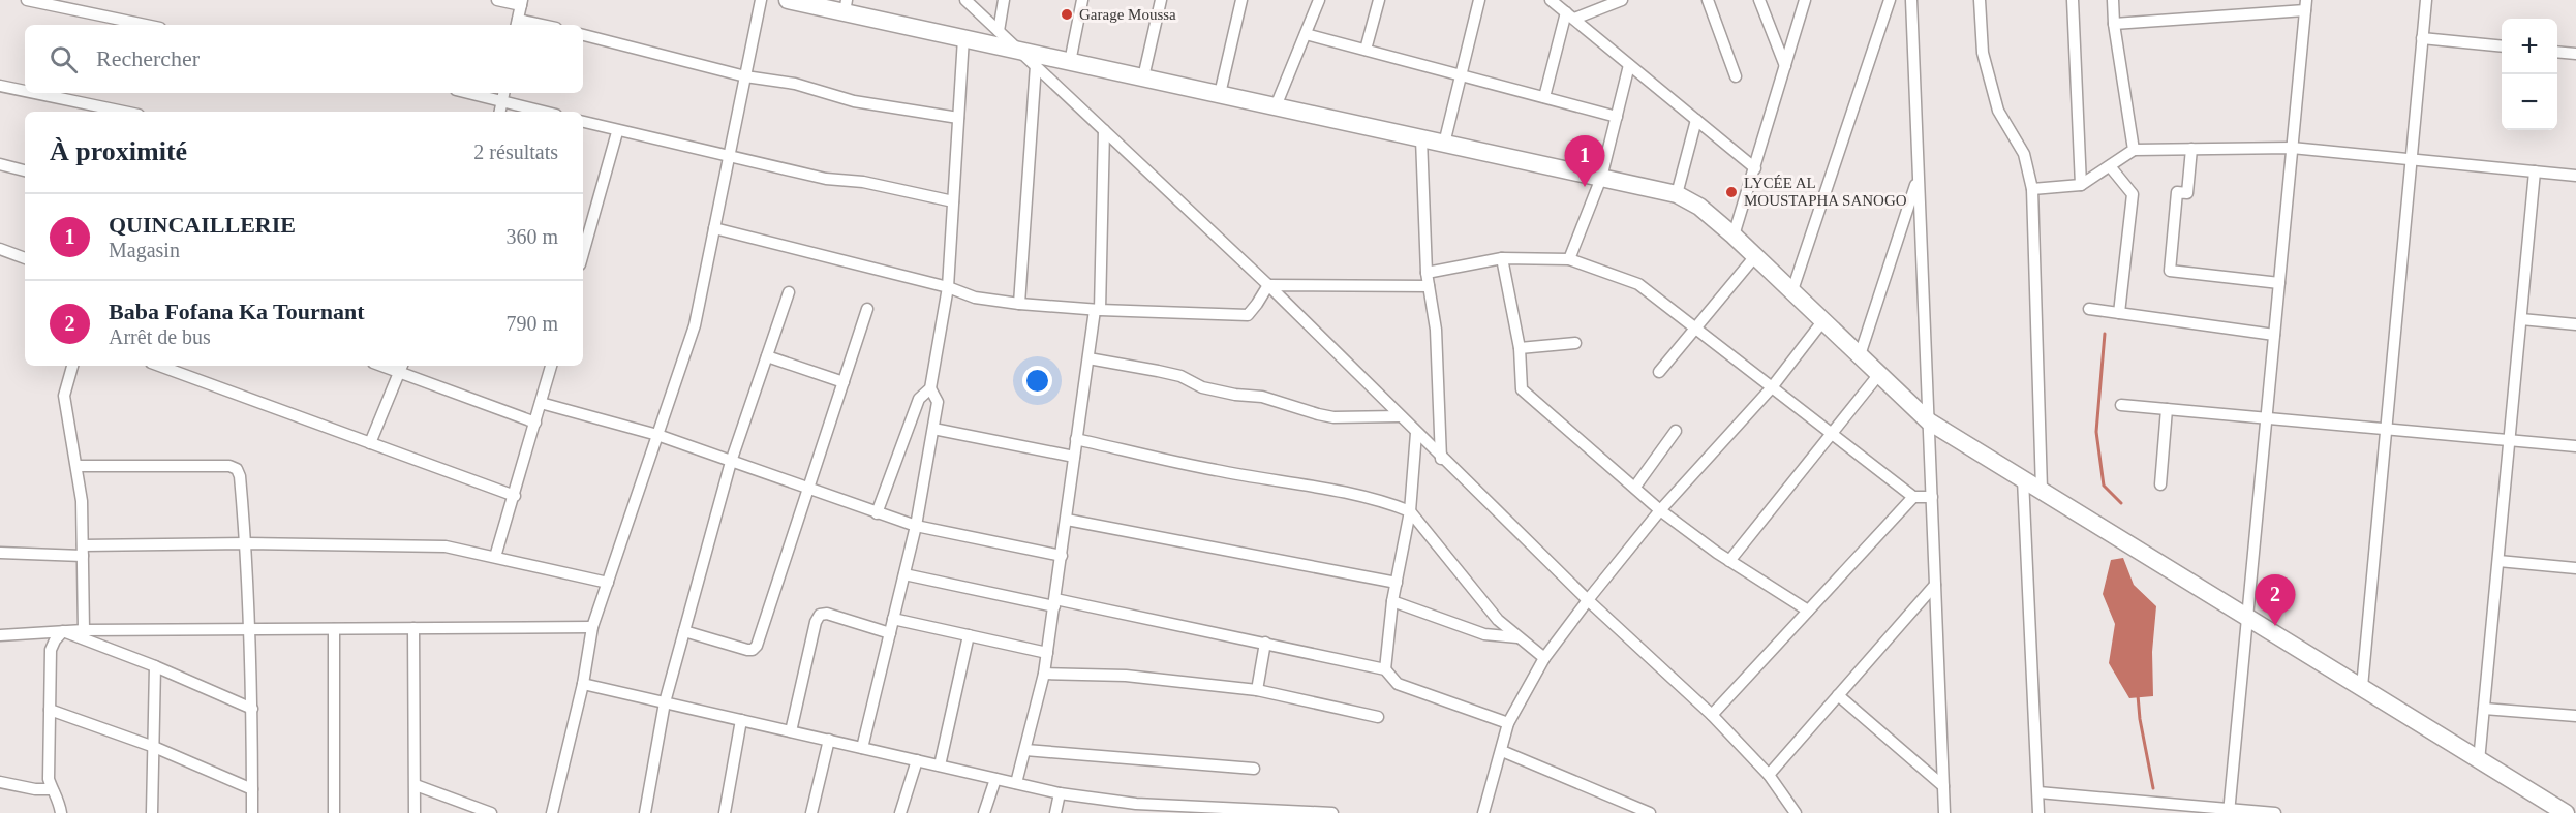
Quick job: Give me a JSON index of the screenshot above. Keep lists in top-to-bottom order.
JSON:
{
  "places": ["Garage Moussa", "LYCÉE AL MOUSTAPHA SANOGO"],
  "page": {
    "map_buttons": ["+", "−"],
    "search": "Rechercher",
    "heading": ["À proximité", "2 résultats"],
    "pins": ["1", "2"],
    "list": [
      {
        "mark": "1",
        "name": "QUINCAILLERIE",
        "note": "Magasin",
        "value": "360 m"
      },
      {
        "mark": "2",
        "name": "Baba Fofana Ka Tournant",
        "note": "Arrêt de bus",
        "value": "790 m"
      }
    ]
  }
}
